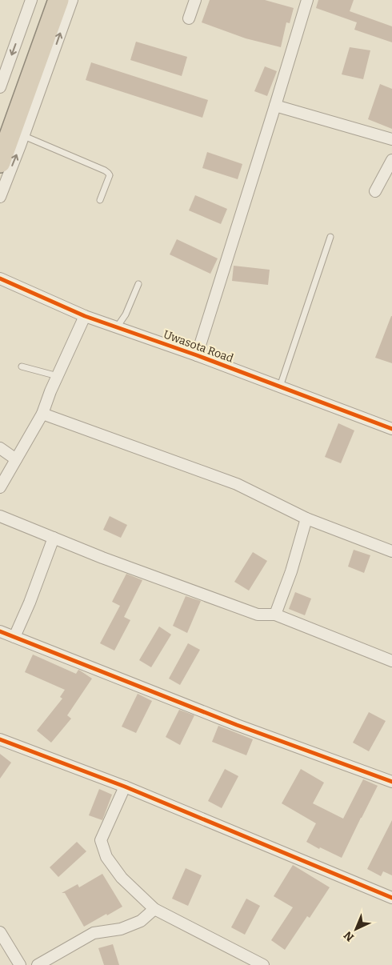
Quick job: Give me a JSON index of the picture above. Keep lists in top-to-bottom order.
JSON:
{
  "streets": {
    "street": ["Uwasota Road"]
  },
  "north": "bottom left"
}
